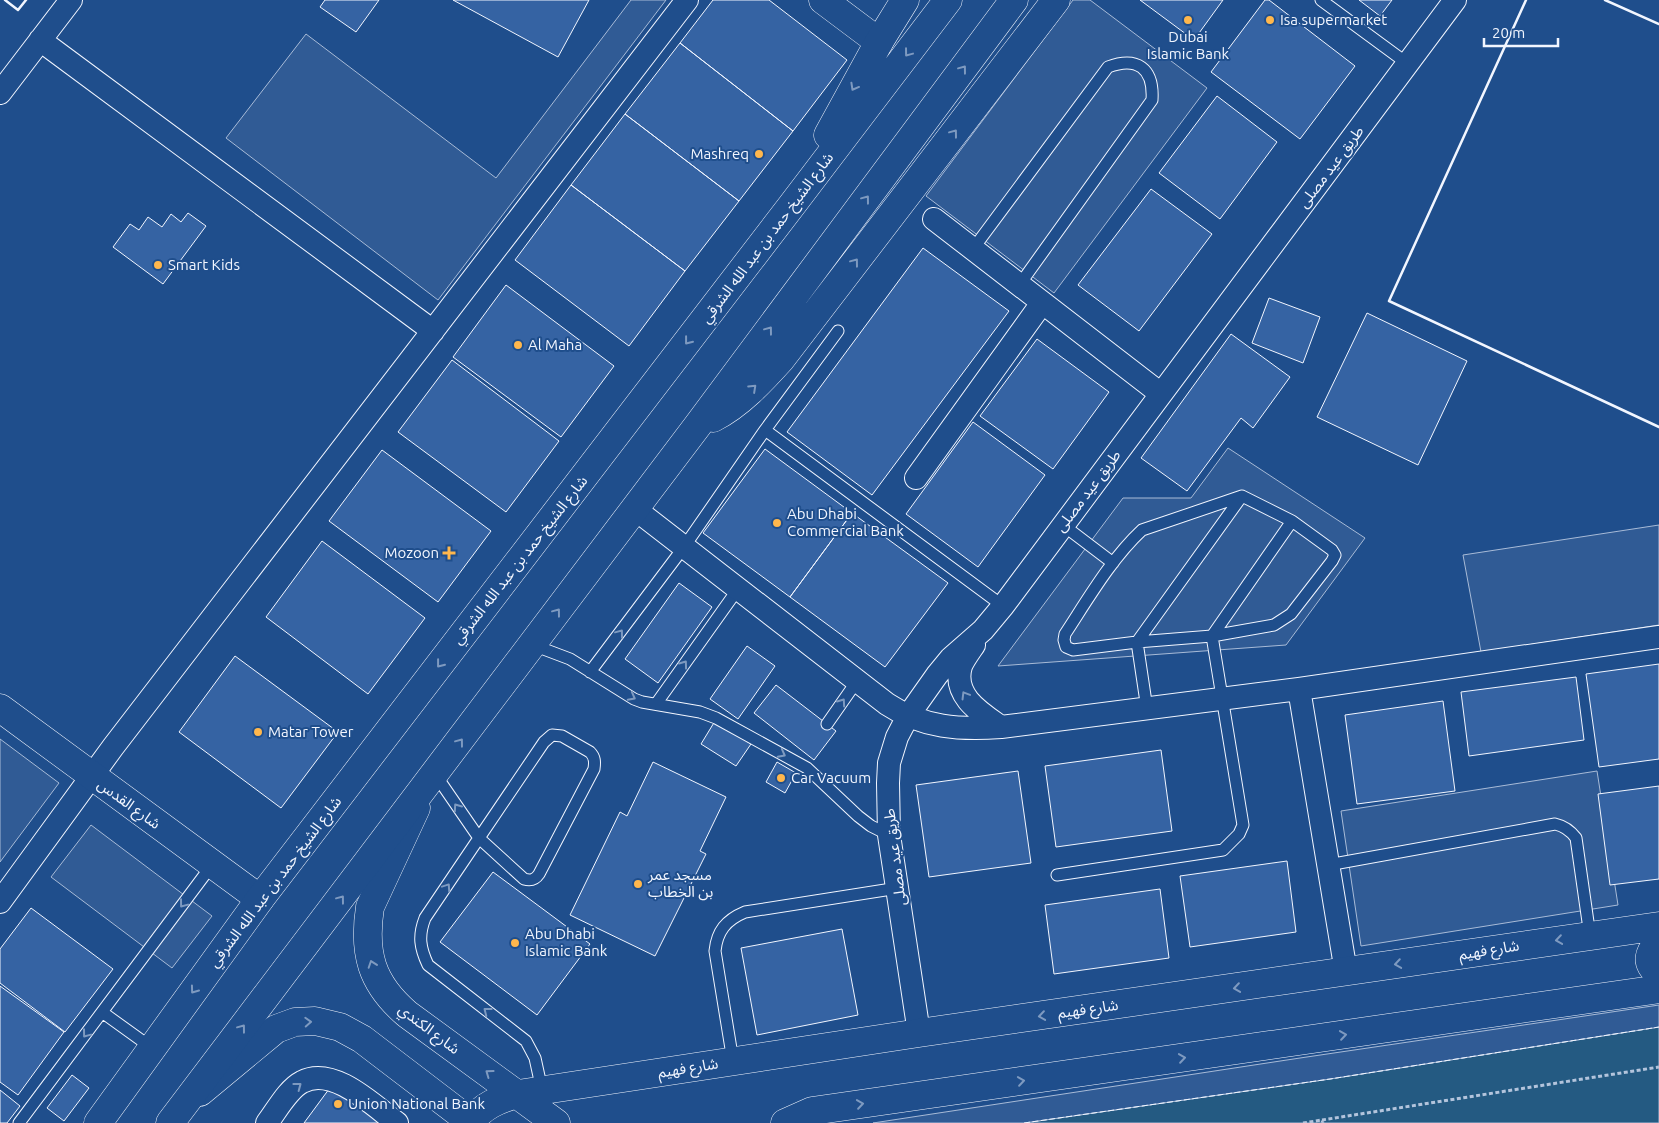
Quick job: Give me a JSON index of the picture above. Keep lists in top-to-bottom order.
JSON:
{
  "streets": {
    "main road": [
      "شارع الشيخ حمد بن عبد الله الشرقي",
      "شارع القدس",
      "شارع فهيم",
      "شارع الكندي"
    ],
    "street": ["طريق عيد مصلى"]
  },
  "crossings": [
    ["طريق عيد مصلى", "شارع فهيم"],
    ["شارع الشيخ حمد بن عبد الله الشرقي", "شارع القدس"],
    ["شارع فهيم", "شارع الكندي"]
  ],
  "one_way": ["شارع الكندي"],
  "places": {
    "other": [
      "Dubai Islamic Bank",
      "Isa supermarket",
      "Mashreq",
      "Smart Kids",
      "Al Maha",
      "Abu Dhabi Commercial Bank",
      "Matar Tower",
      "Car Vacuum",
      "مسجد عمر بن الخطاب",
      "Abu Dhabi Islamic Bank",
      "Union National Bank"
    ],
    "health": ["Mozoon"]
  },
  "scale_bar": "20 m"
}
